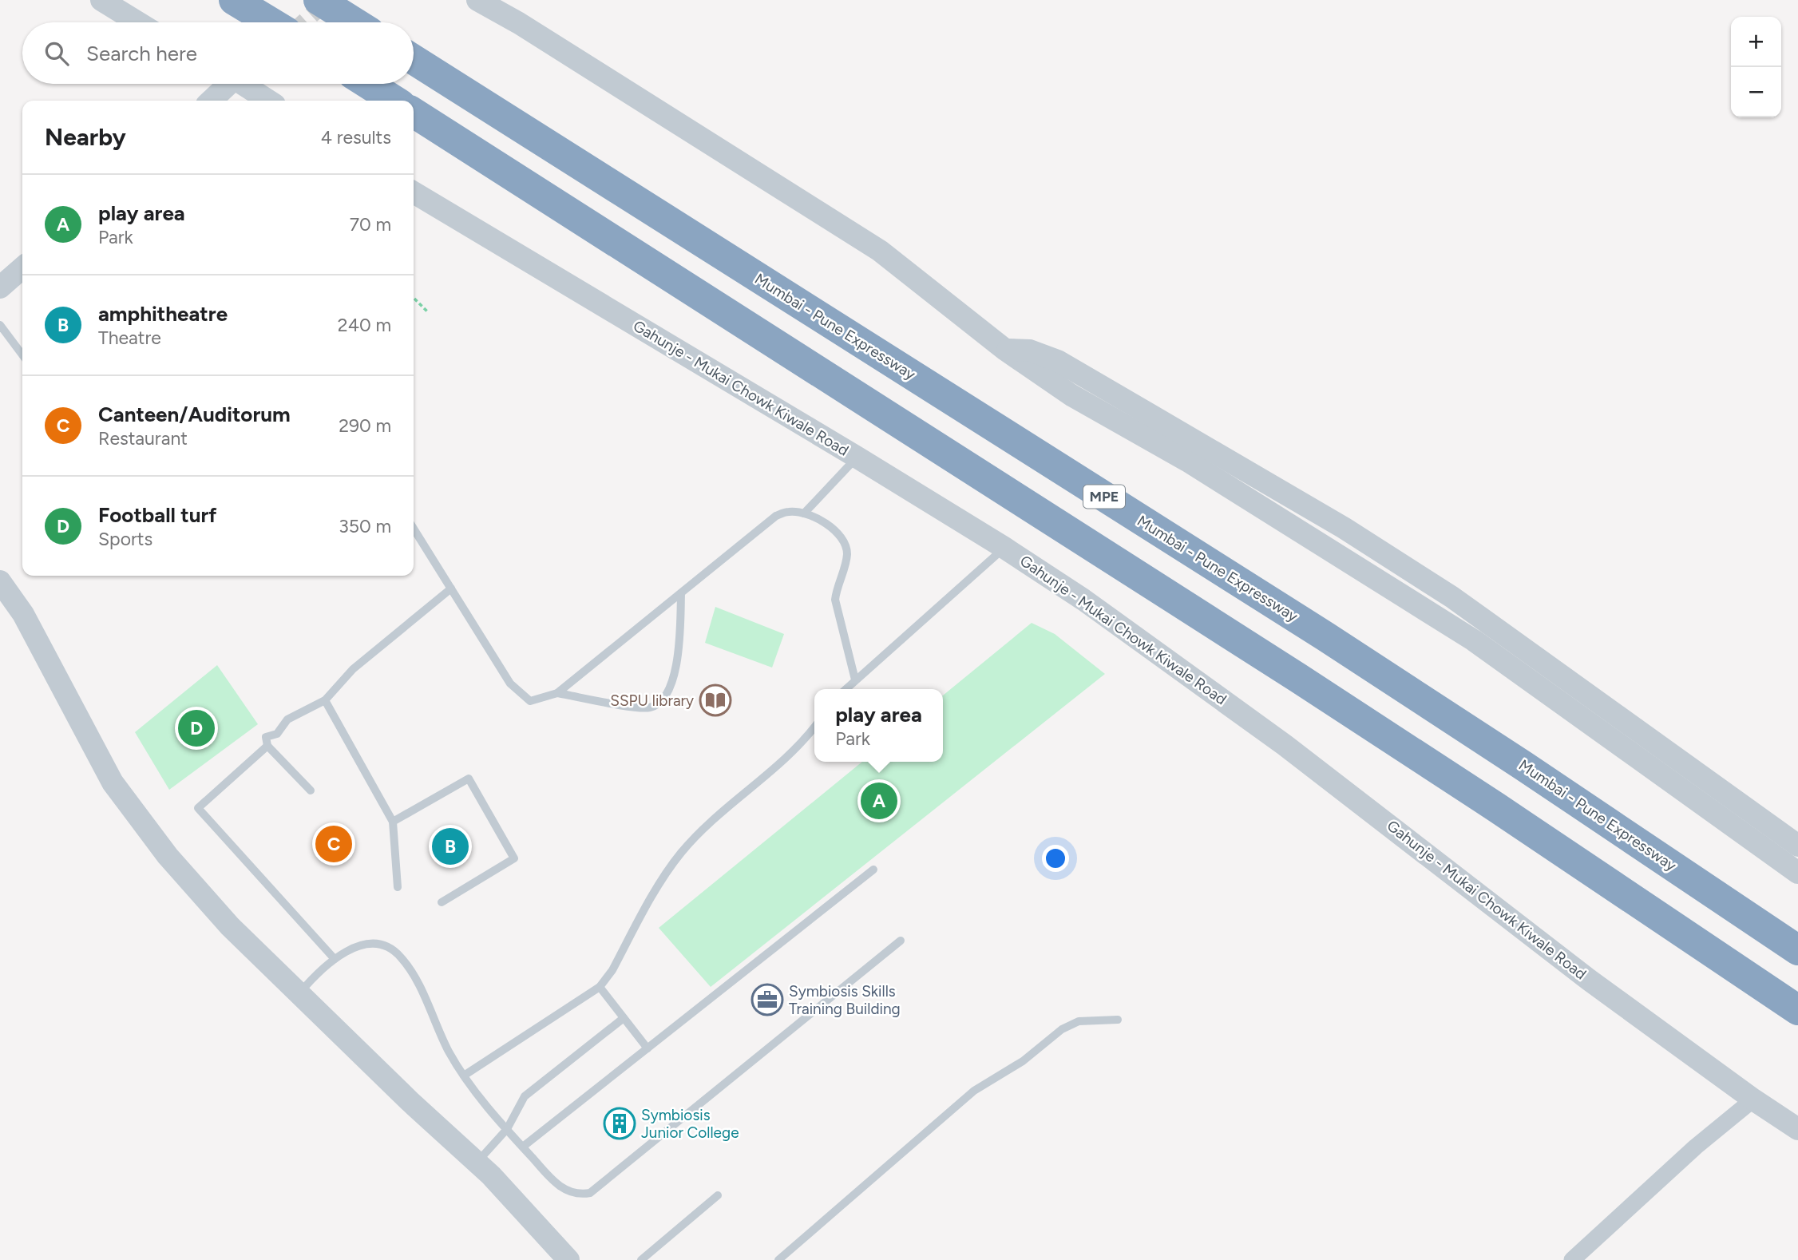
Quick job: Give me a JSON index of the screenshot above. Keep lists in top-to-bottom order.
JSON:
{
  "streets": {
    "highway": ["Mumbai - Pune Expressway", "MPE"],
    "street": ["Gahunje - Mukai Chowk Kiwale Road"]
  },
  "places": {
    "library": ["SSPU library"],
    "office": ["Symbiosis Skills Training Building"],
    "building": ["Symbiosis Junior College"]
  },
  "page": {
    "map_buttons": ["+", "−"],
    "search": "Search here",
    "heading": ["Nearby", "4 results"],
    "list": [
      {
        "mark": "A",
        "name": "play area",
        "note": "Park",
        "value": "70 m"
      },
      {
        "mark": "B",
        "name": "amphitheatre",
        "note": "Theatre",
        "value": "240 m"
      },
      {
        "mark": "C",
        "name": "Canteen/Auditorum",
        "note": "Restaurant",
        "value": "290 m"
      },
      {
        "mark": "D",
        "name": "Football turf",
        "note": "Sports",
        "value": "350 m"
      }
    ],
    "popup": ["play area", "Park"],
    "pins": [
      "D",
      "A",
      "C",
      "B"
    ]
  }
}
